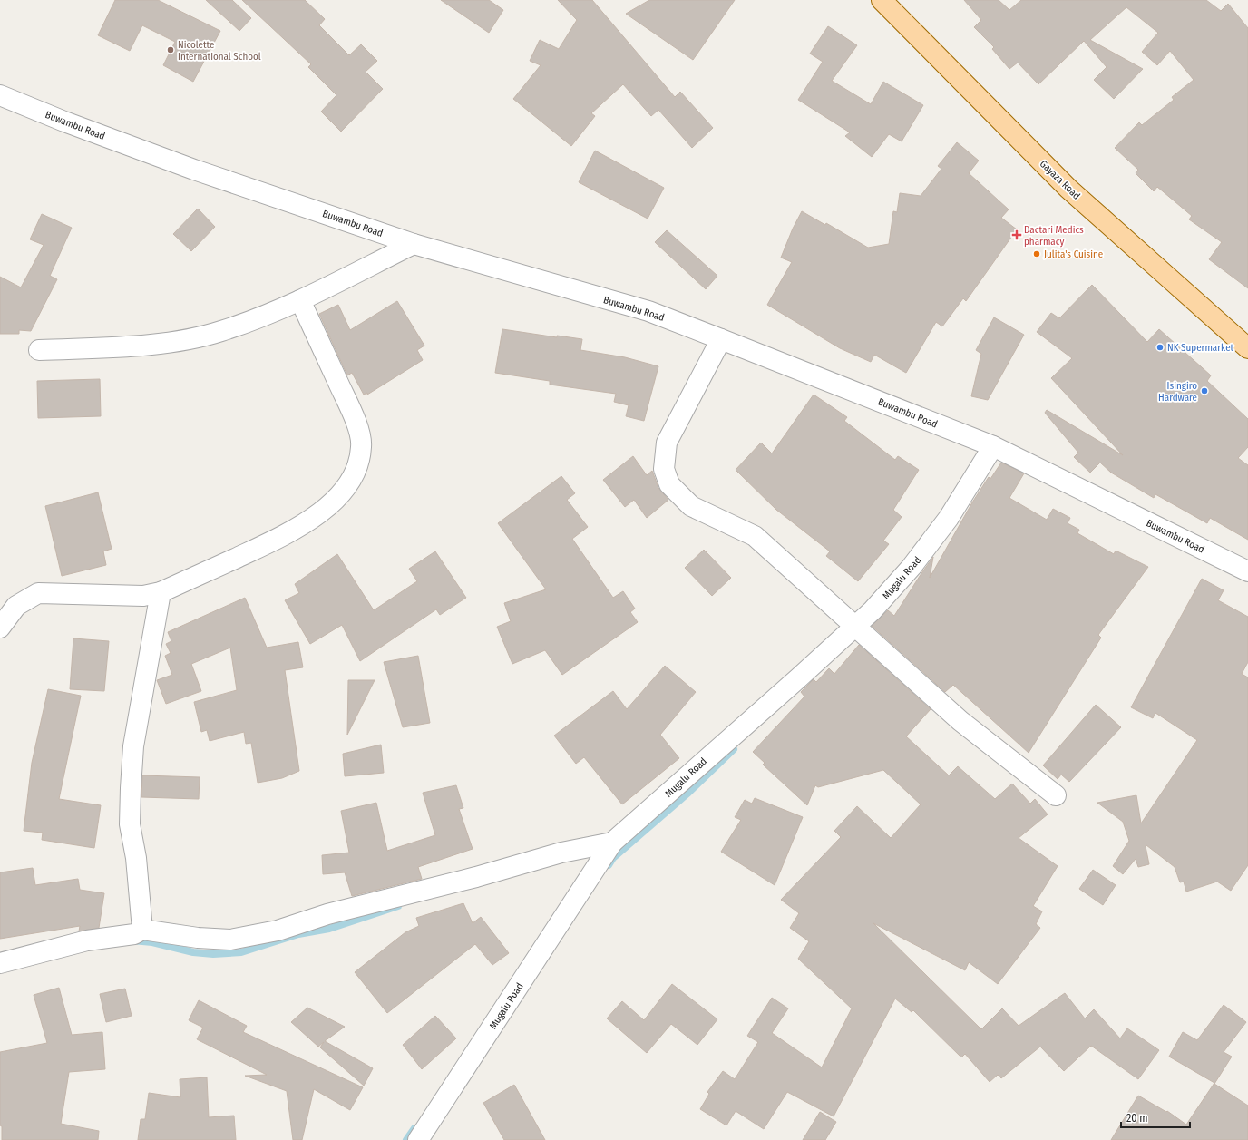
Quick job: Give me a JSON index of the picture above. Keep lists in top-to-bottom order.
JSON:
{
  "streets": {
    "main road": ["Gayaza Road"],
    "street": ["Buwambu Road", "Mugalu Road"]
  },
  "crossings": [
    ["Buwambu Road", "Mugalu Road"]
  ],
  "places": {
    "other": [
      "Nicolette International School",
      "Julita's Cuisine",
      "NK Supermarket",
      "Isingiro Hardware"
    ],
    "health": ["Dactari Medics pharmacy"]
  },
  "scale_bar": "20 m"
}
